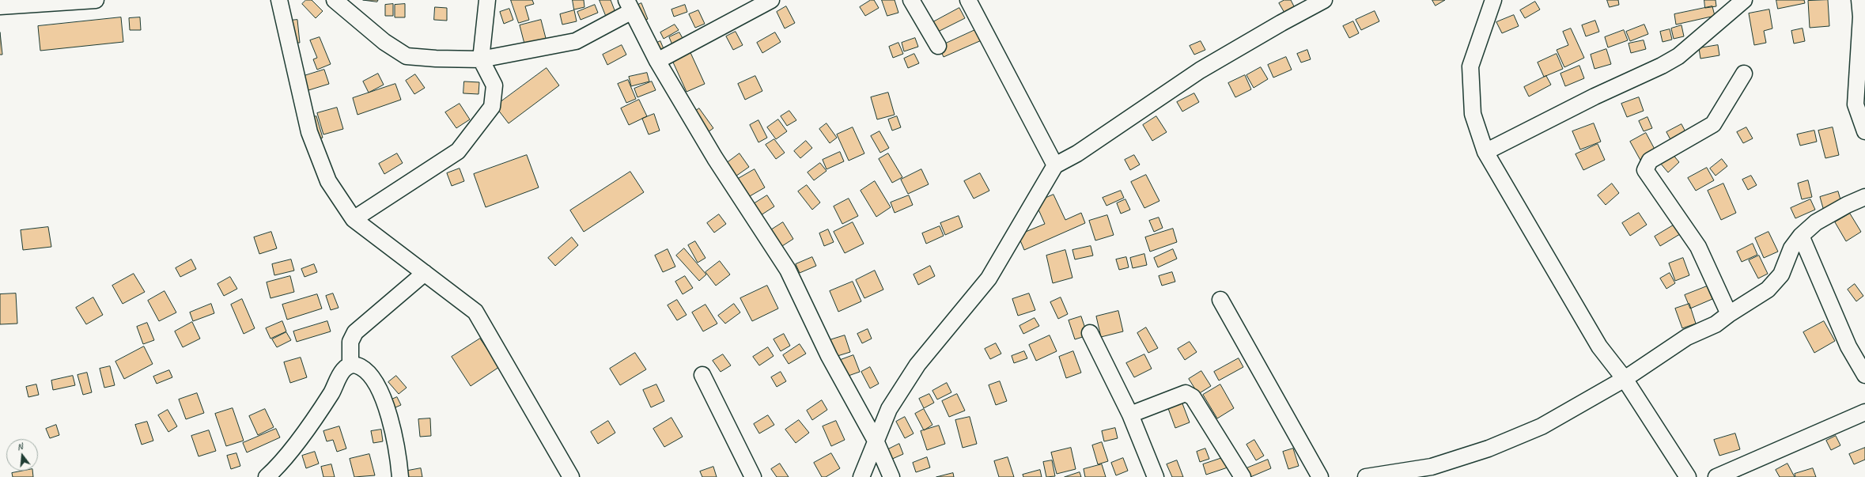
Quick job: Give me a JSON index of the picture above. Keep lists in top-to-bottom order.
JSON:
{
  "north": "top"
}
